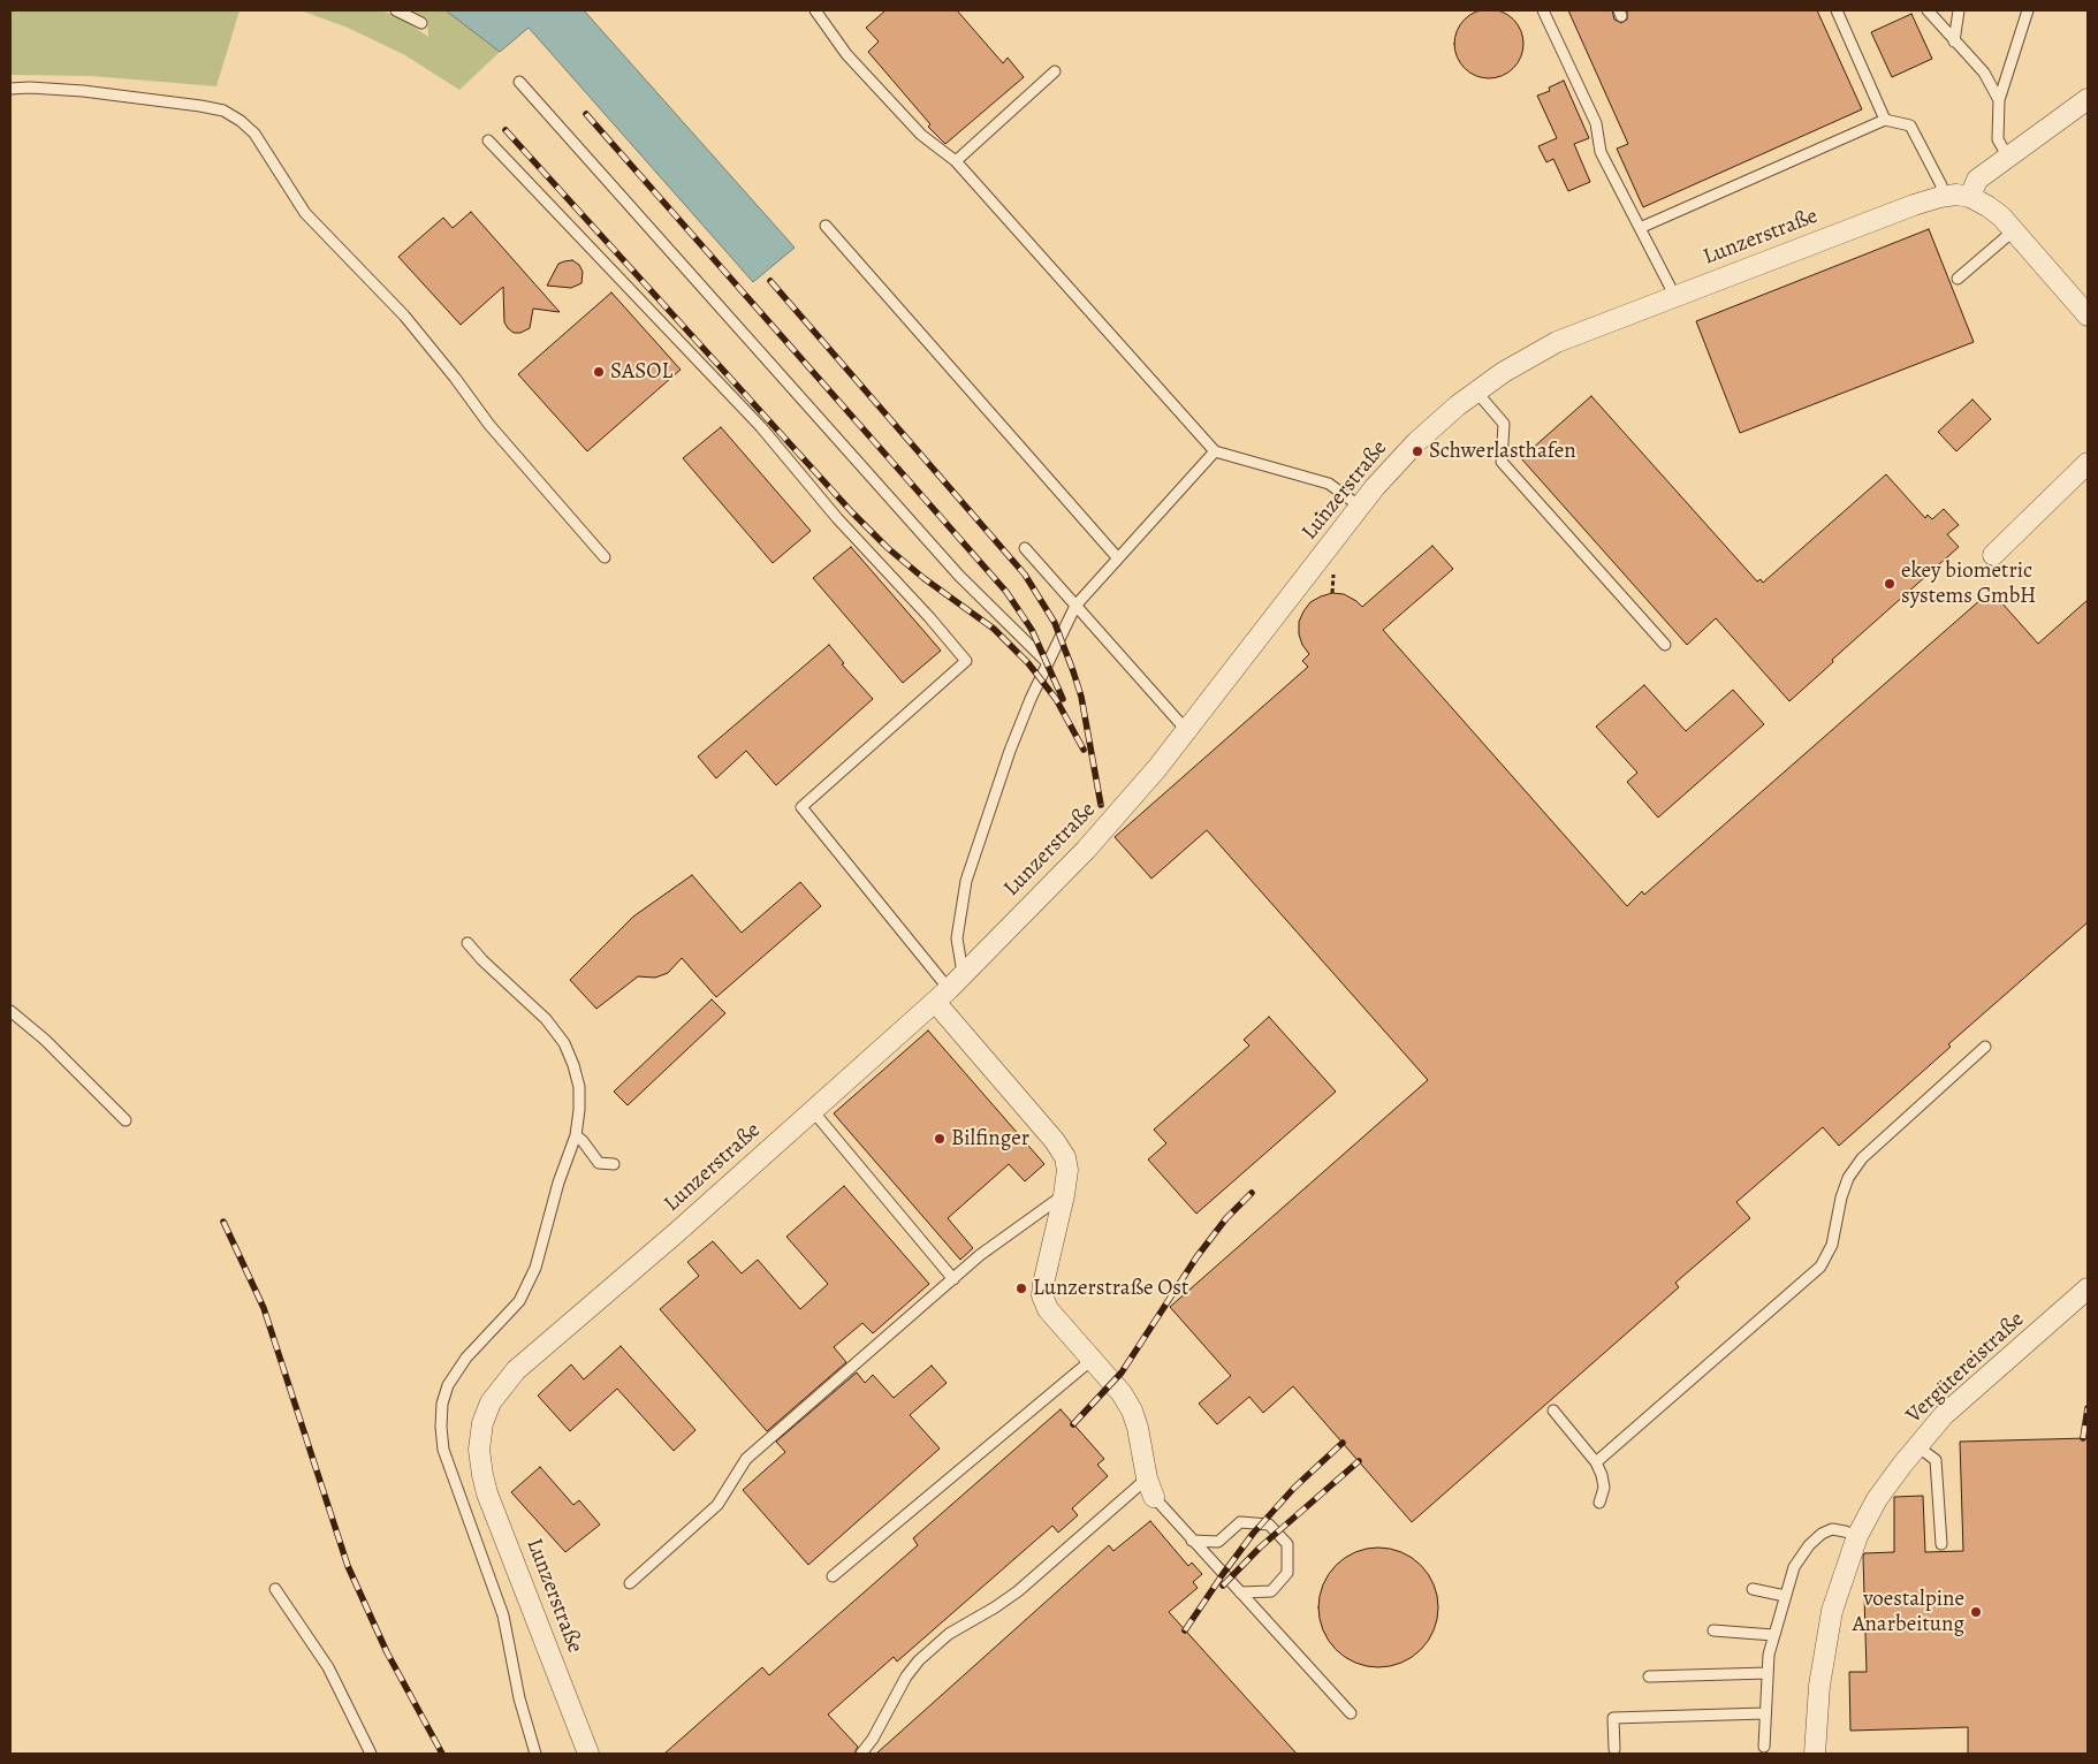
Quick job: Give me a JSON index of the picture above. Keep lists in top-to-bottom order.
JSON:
{
  "streets": {
    "street": ["Lunzerstraße", "Vergütereistraße"]
  },
  "places": [
    "SASOL",
    "Schwerlasthafen",
    "ekey biometric systems GmbH",
    "Bilfinger",
    "Lunzerstraße Ost",
    "voestalpine Anarbeitung"
  ]
}
